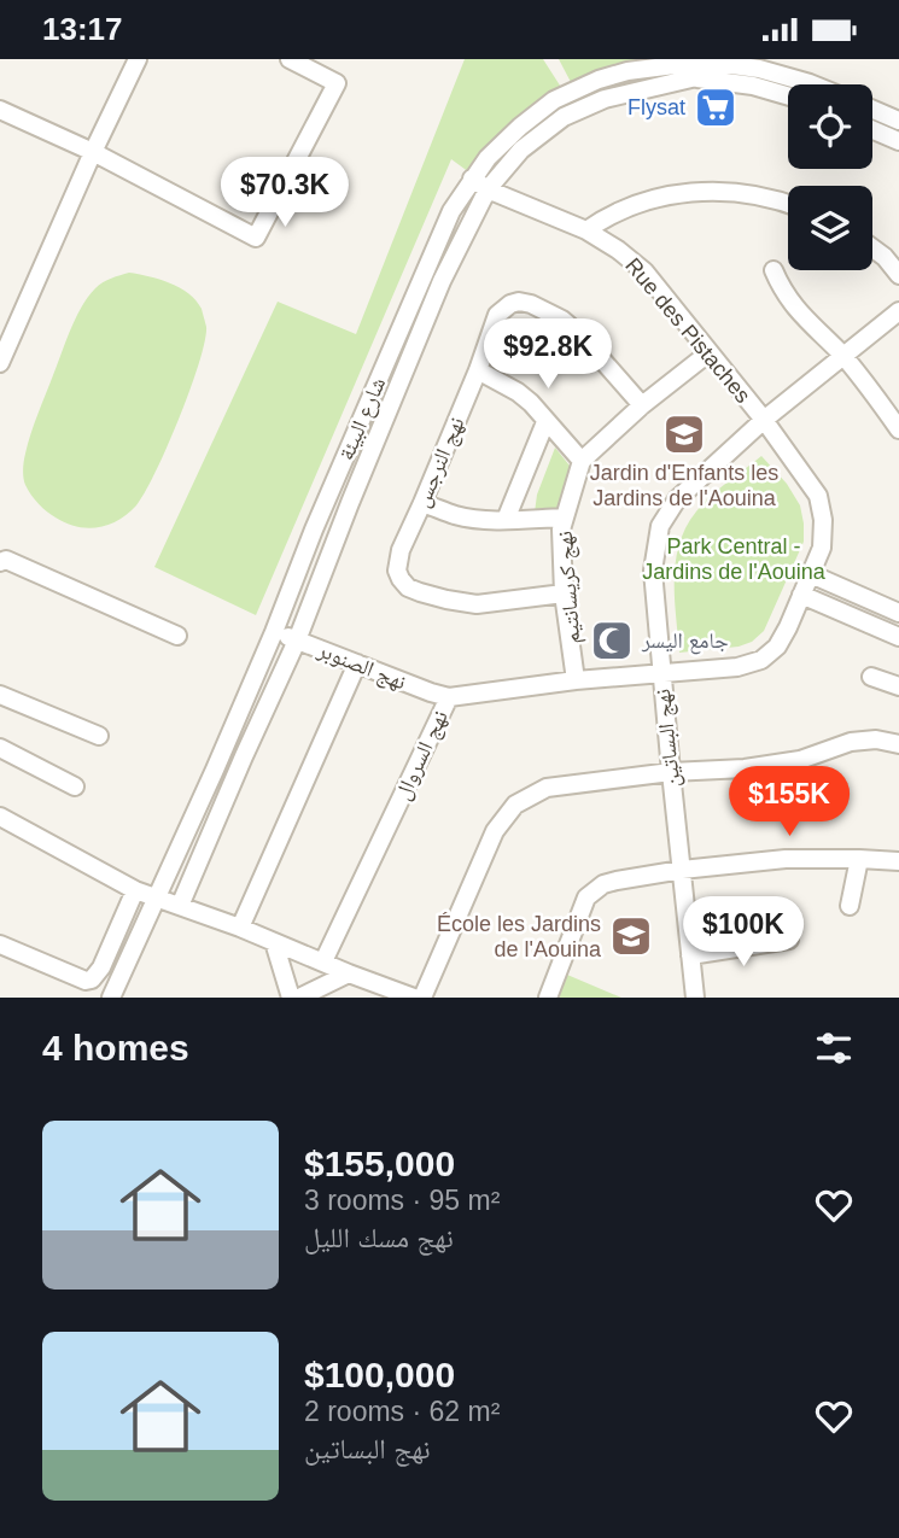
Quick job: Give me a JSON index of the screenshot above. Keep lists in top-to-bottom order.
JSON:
{
  "streets": {
    "street": [
      "Rue des Pistaches",
      "شارع البيئة",
      "نهج النرجس",
      "نهج كريسانتيم",
      "نهج الصنوبر",
      "نهج البساتين",
      "نهج السروال"
    ]
  },
  "crossings": [
    ["Rue des Pistaches", "شارع البيئة"],
    ["Rue des Pistaches", "نهج كريسانتيم"],
    ["Rue des Pistaches", "نهج البساتين"],
    ["Rue des Pistaches", "نهج السروال"],
    ["شارع البيئة", "نهج الصنوبر"],
    ["نهج النرجس", "نهج كريسانتيم"],
    ["نهج كريسانتيم", "نهج السروال"],
    ["نهج الصنوبر", "نهج السروال"],
    ["نهج البساتين", "نهج السروال"]
  ],
  "parks": ["Park Central - Jardins de l'Aouina"],
  "places": {
    "supermarket": ["Flysat"],
    "school or university": ["Jardin d'Enfants les Jardins de l'Aouina", "École les Jardins de l'Aouina"],
    "mosque": ["جامع اليسر"]
  },
  "page": {
    "status": "13:17",
    "price": [
      "$70.3K",
      "$92.8K",
      "$155K",
      "$100K"
    ],
    "heading": "4 homes",
    "list": [
      {
        "name": "$155,000",
        "note": "3 rooms · 95 m² · نهج مسك الليل"
      },
      {
        "name": "$100,000",
        "note": "2 rooms · 62 m² · نهج البساتين"
      }
    ]
  }
}
